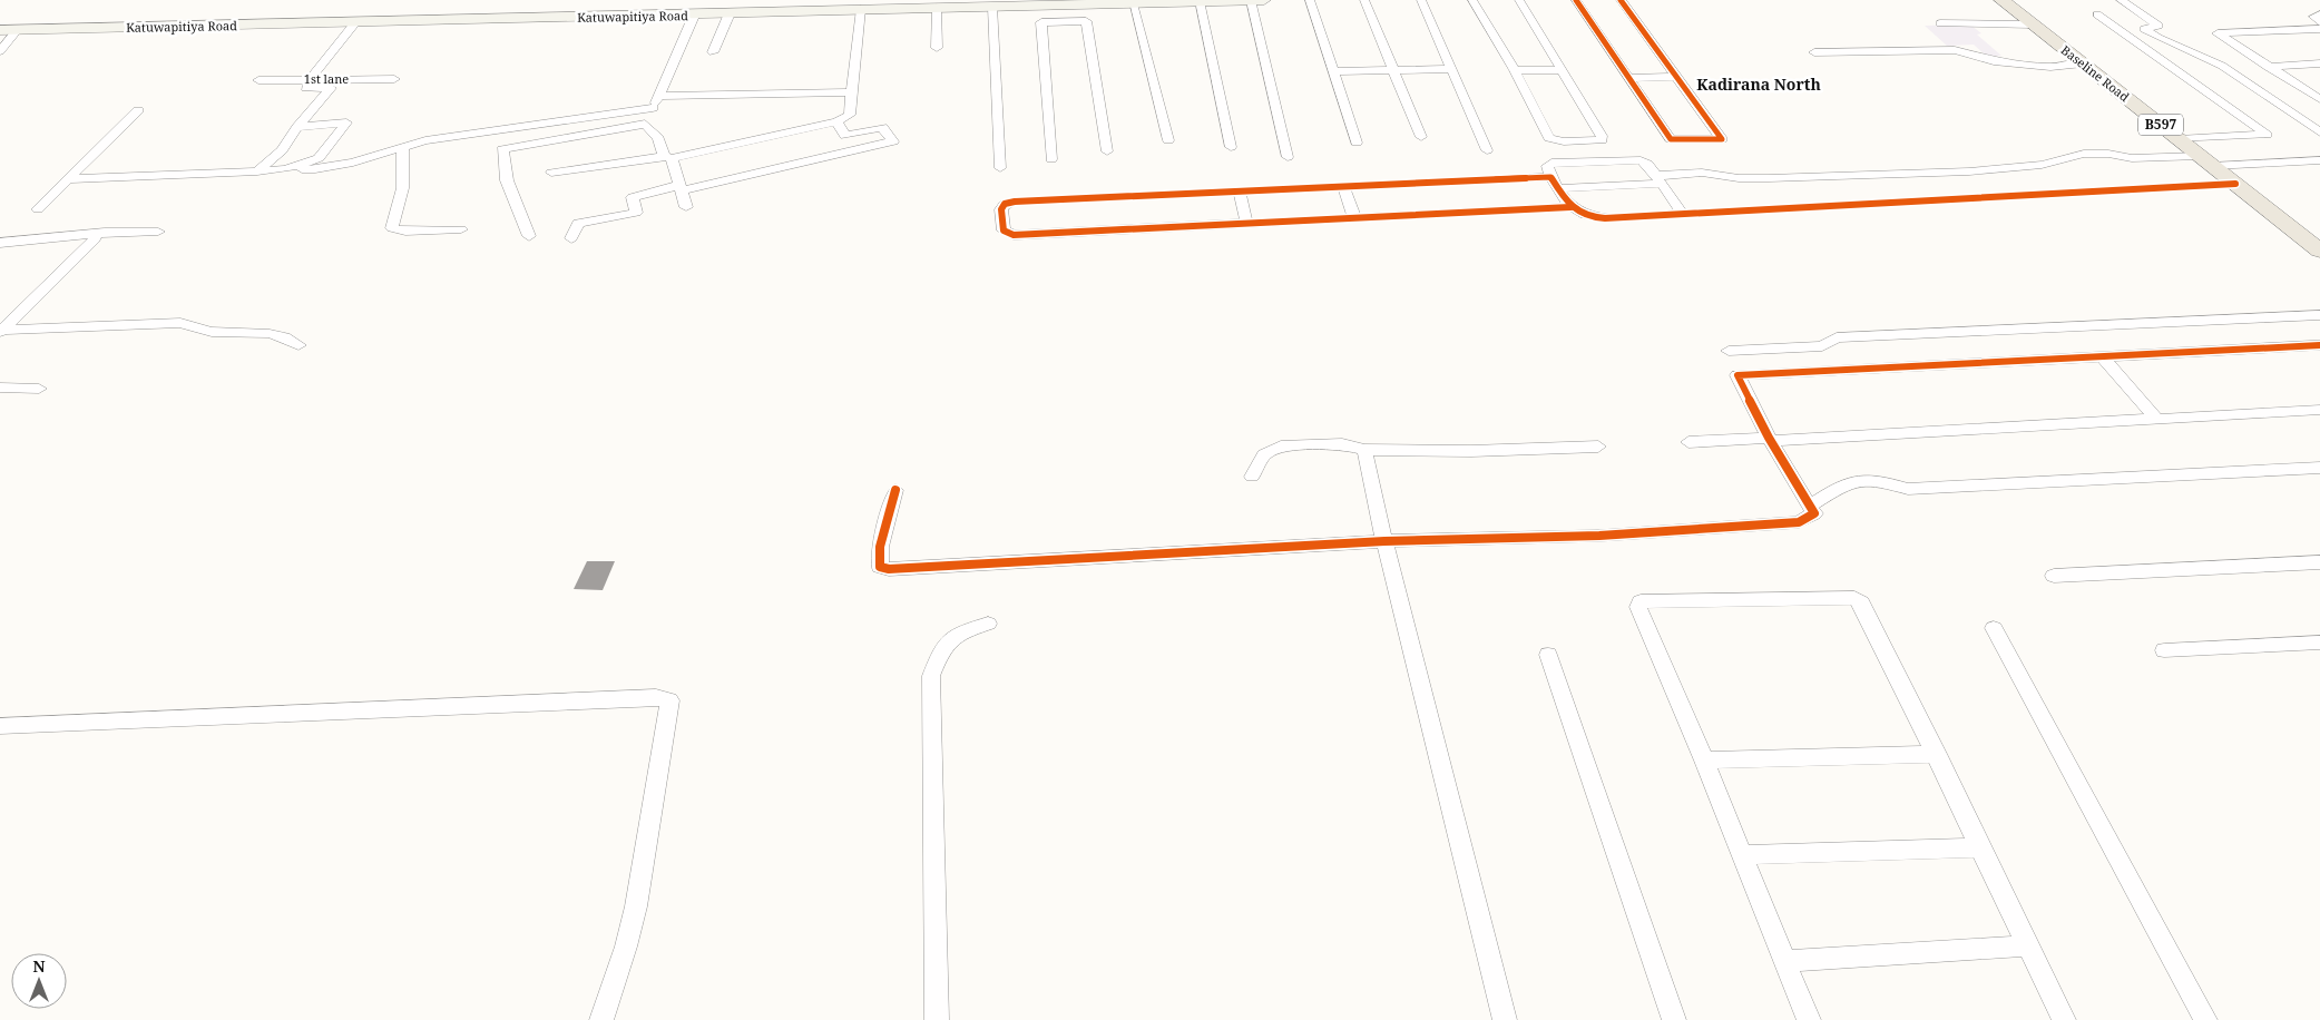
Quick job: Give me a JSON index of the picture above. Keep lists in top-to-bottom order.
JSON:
{
  "streets": {
    "main road": ["Baseline Road", "B597"],
    "street": ["Katuwapitiya Road", "1st lane"]
  },
  "districts": ["Kadirana North"],
  "north": "top"
}
